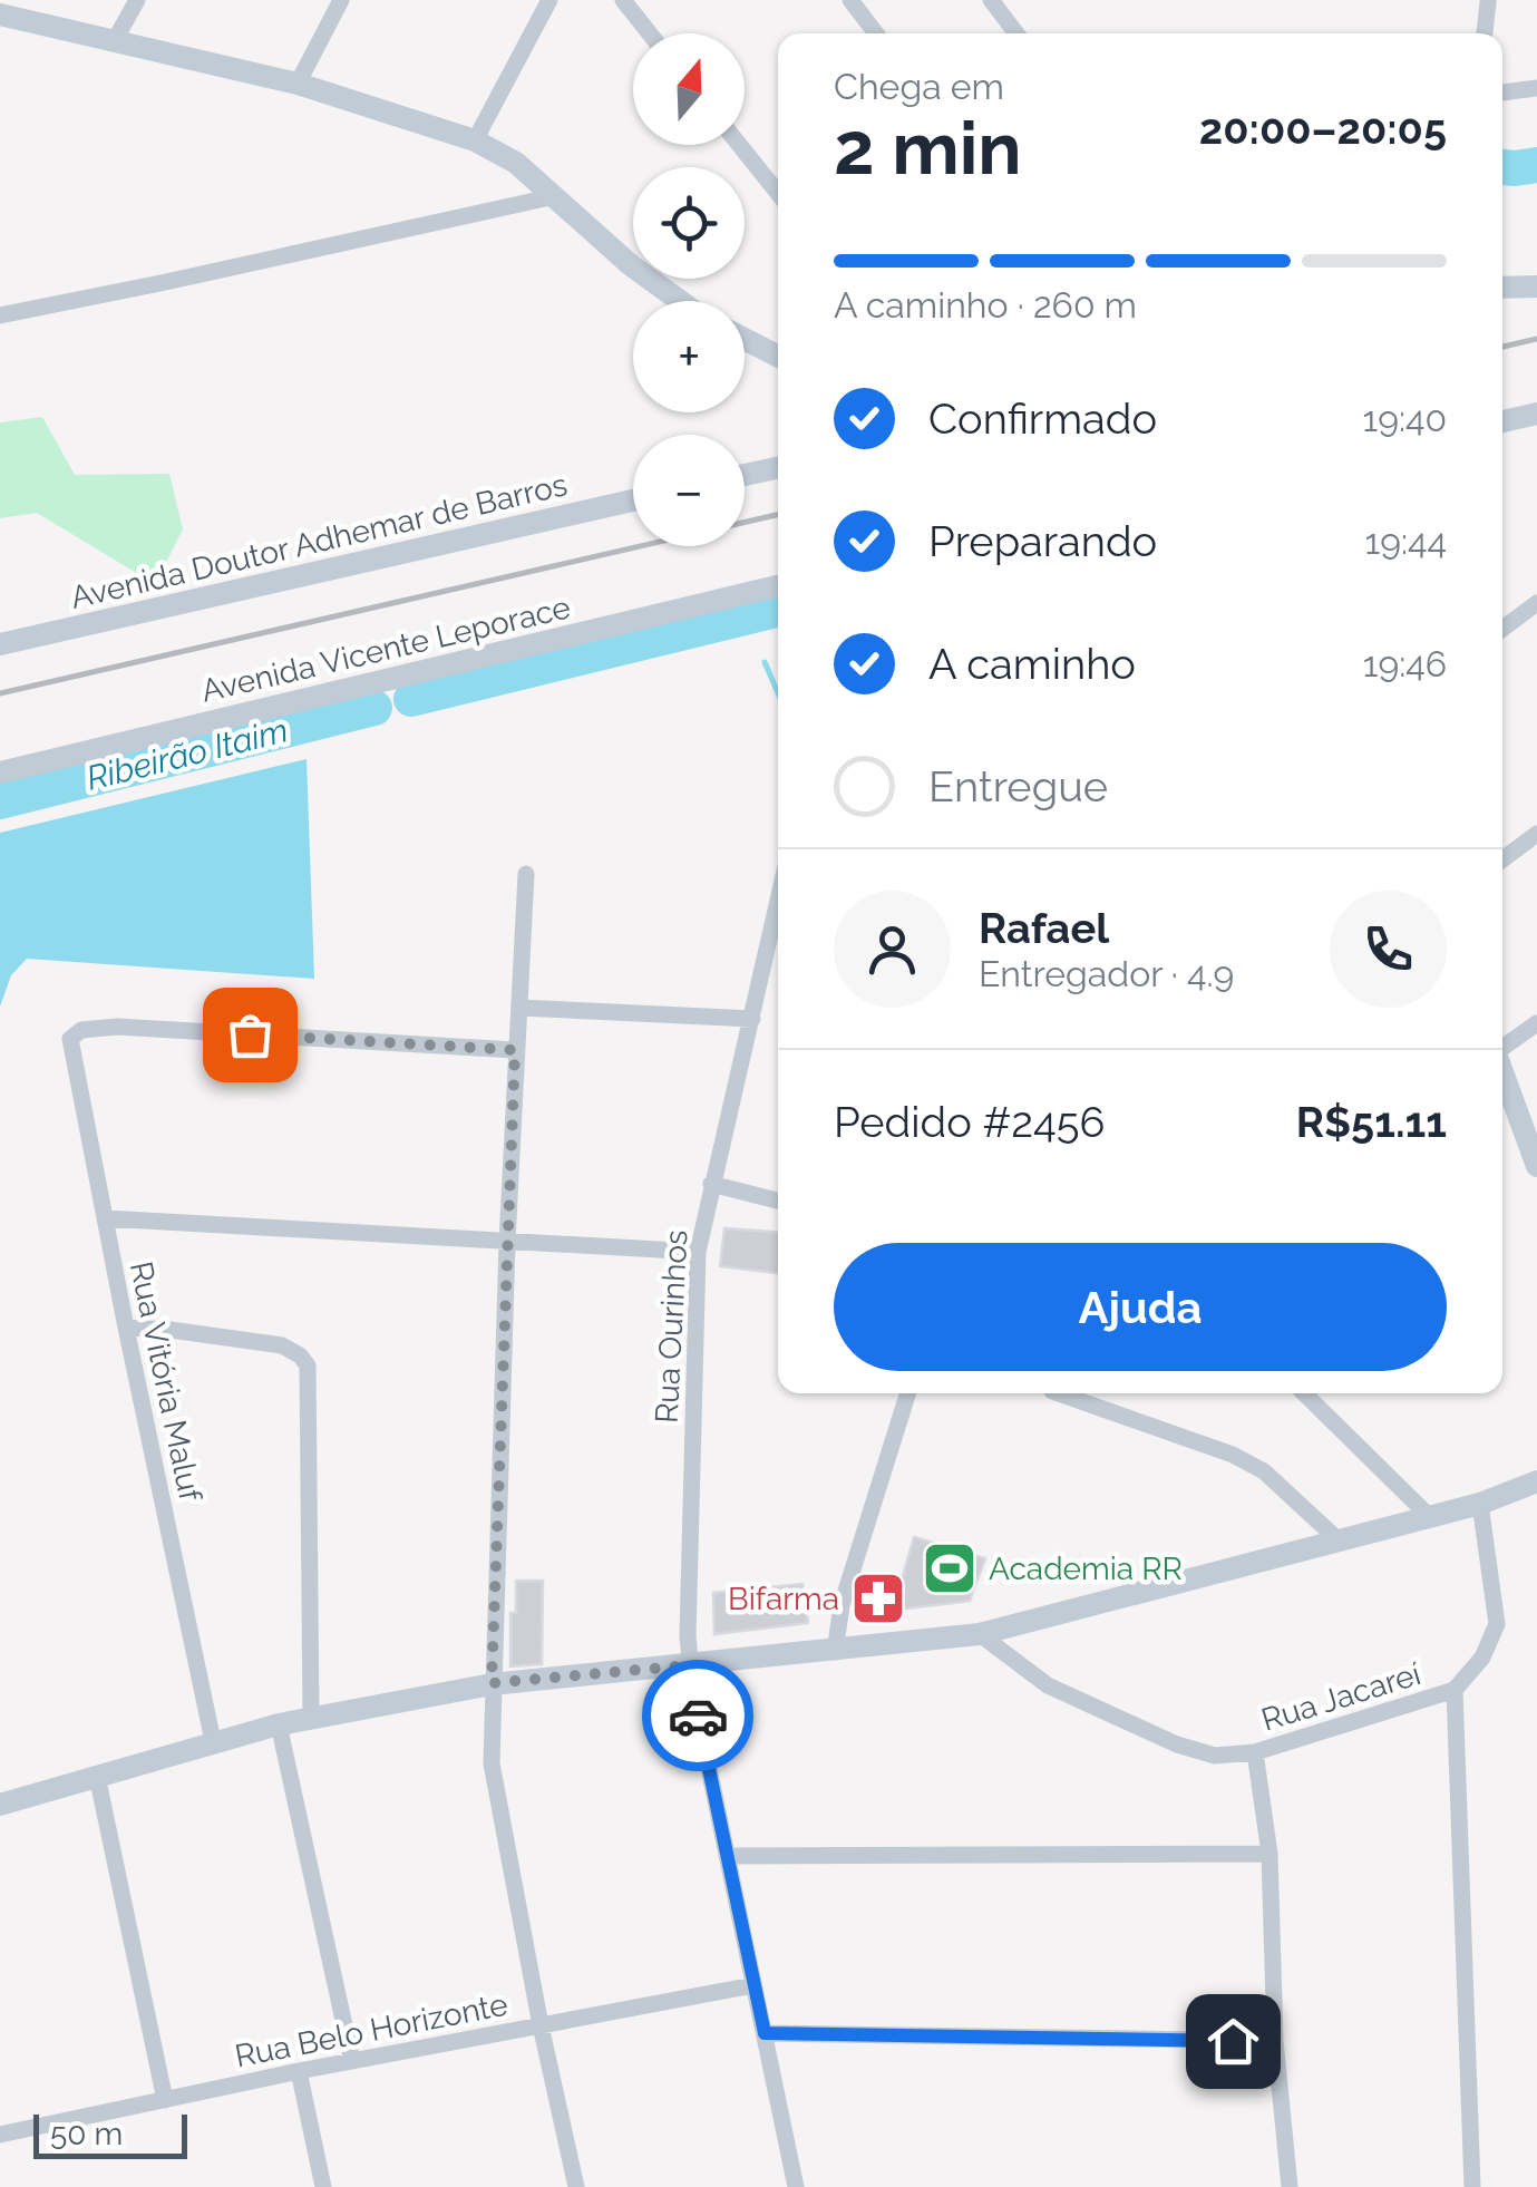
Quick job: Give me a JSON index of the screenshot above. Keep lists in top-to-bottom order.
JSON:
{
  "streets": {
    "main road": ["Avenida Doutor Adhemar de Barros", "Avenida Vicente Leporace"],
    "street": [
      "Rua Ourinhos",
      "Rua Vitória Maluf",
      "Rua Jacareí",
      "Rua Belo Horizonte"
    ]
  },
  "crossings": [
    ["Rua Ourinhos", "Rua Belo Horizonte"]
  ],
  "water": ["Ribeirão Itaim"],
  "places": {
    "sports": ["Academia RR"],
    "pharmacy": ["Bifarma"]
  },
  "scale_bar": "50 m",
  "north": "top",
  "page": {
    "map_buttons": ["+", "−"],
    "heading": ["2 min", "Chega em", "20:00–20:05"],
    "panel": [
      "Rafael",
      "Entregador · 4.9",
      "Pedido #2456",
      "R$51.11"
    ],
    "bar": "A caminho · 260 m",
    "list": [
      ["Confirmado", "19:40"],
      ["Preparando", "19:44"],
      ["A caminho", "19:46"],
      "Entregue"
    ],
    "buttons": "Ajuda",
    "scale": "50 m"
  }
}
